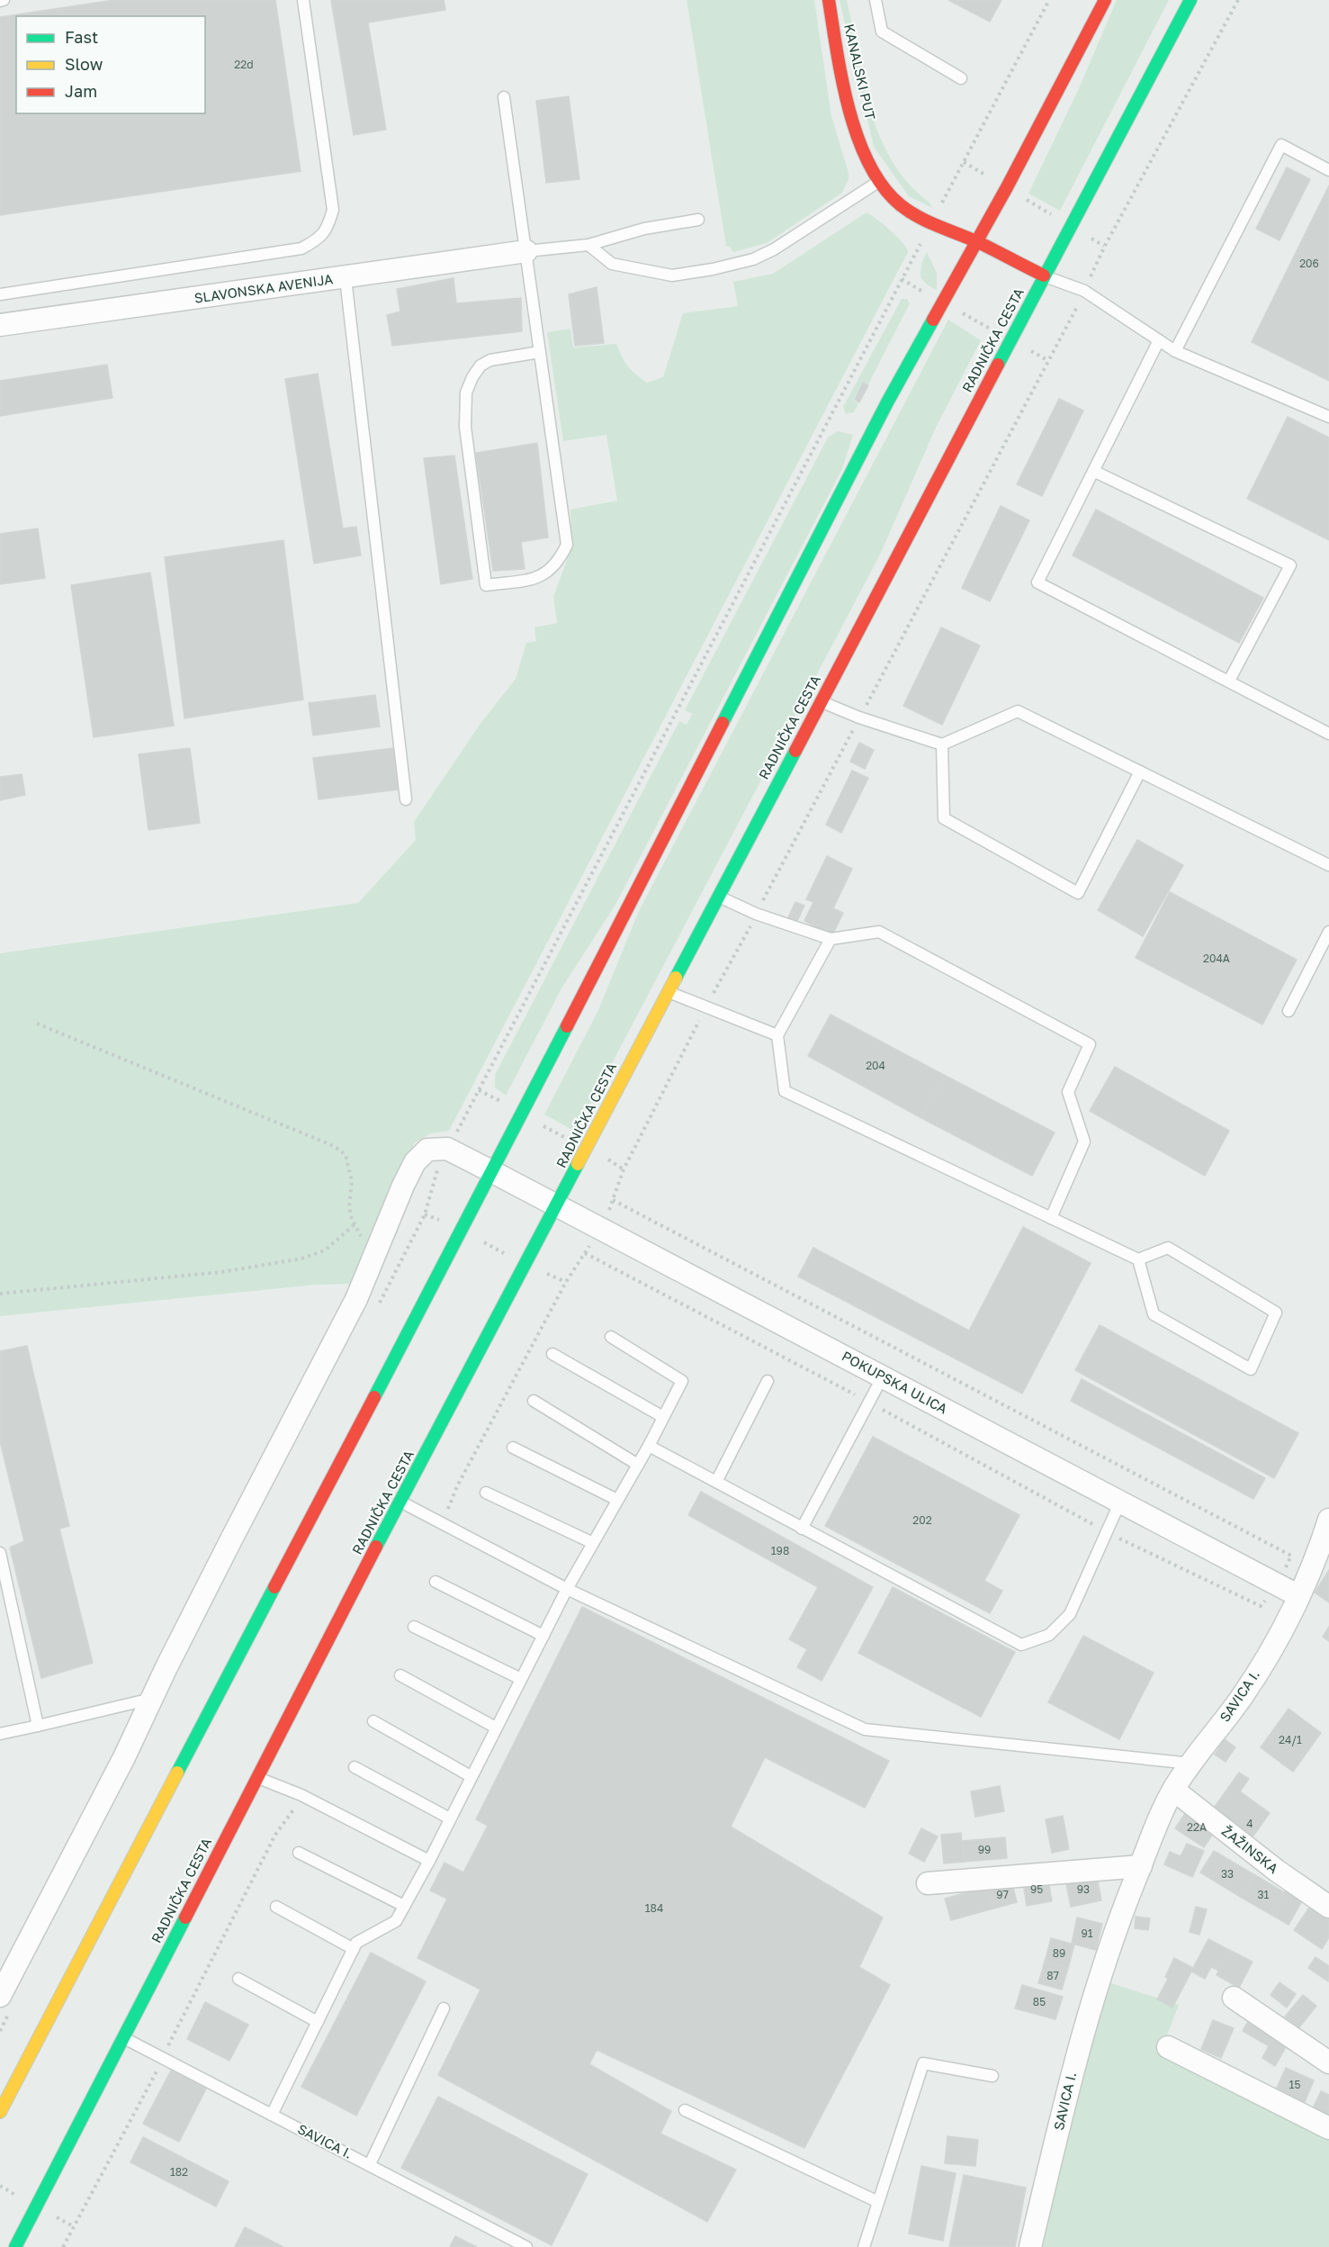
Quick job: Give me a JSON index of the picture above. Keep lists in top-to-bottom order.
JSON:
{
  "streets": {
    "main road": ["KANALSKI PUT", "RADNIČKA CESTA"],
    "street": [
      "SLAVONSKA AVENIJA",
      "POKUPSKA ULICA",
      "SAVICA I.",
      "ŽAŽINSKA"
    ]
  },
  "crossings": [
    ["KANALSKI PUT", "RADNIČKA CESTA"],
    ["RADNIČKA CESTA", "POKUPSKA ULICA"],
    ["RADNIČKA CESTA", "SAVICA I."],
    ["POKUPSKA ULICA", "SAVICA I."],
    ["SAVICA I.", "ŽAŽINSKA"]
  ],
  "house_numbers": [
    "22d",
    "206",
    "204A",
    "204",
    "202",
    "198",
    "24/1",
    "4",
    "22A",
    "99",
    "33",
    "95",
    "93",
    "97",
    "31",
    "184",
    "91",
    "89",
    "87",
    "85",
    "15",
    "182"
  ],
  "legend": ["Fast", "Slow", "Jam"]
}
